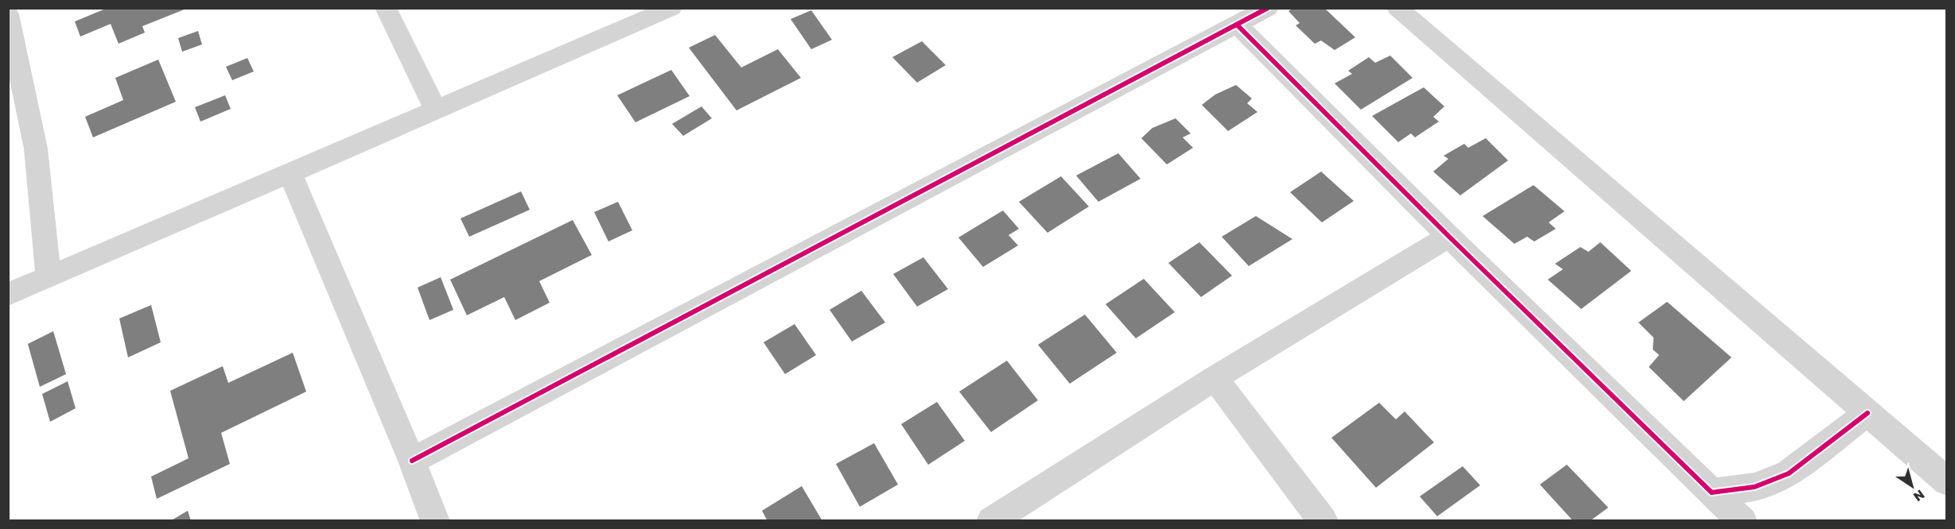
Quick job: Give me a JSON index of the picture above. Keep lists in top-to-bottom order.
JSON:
{
  "north": "bottom right"
}
